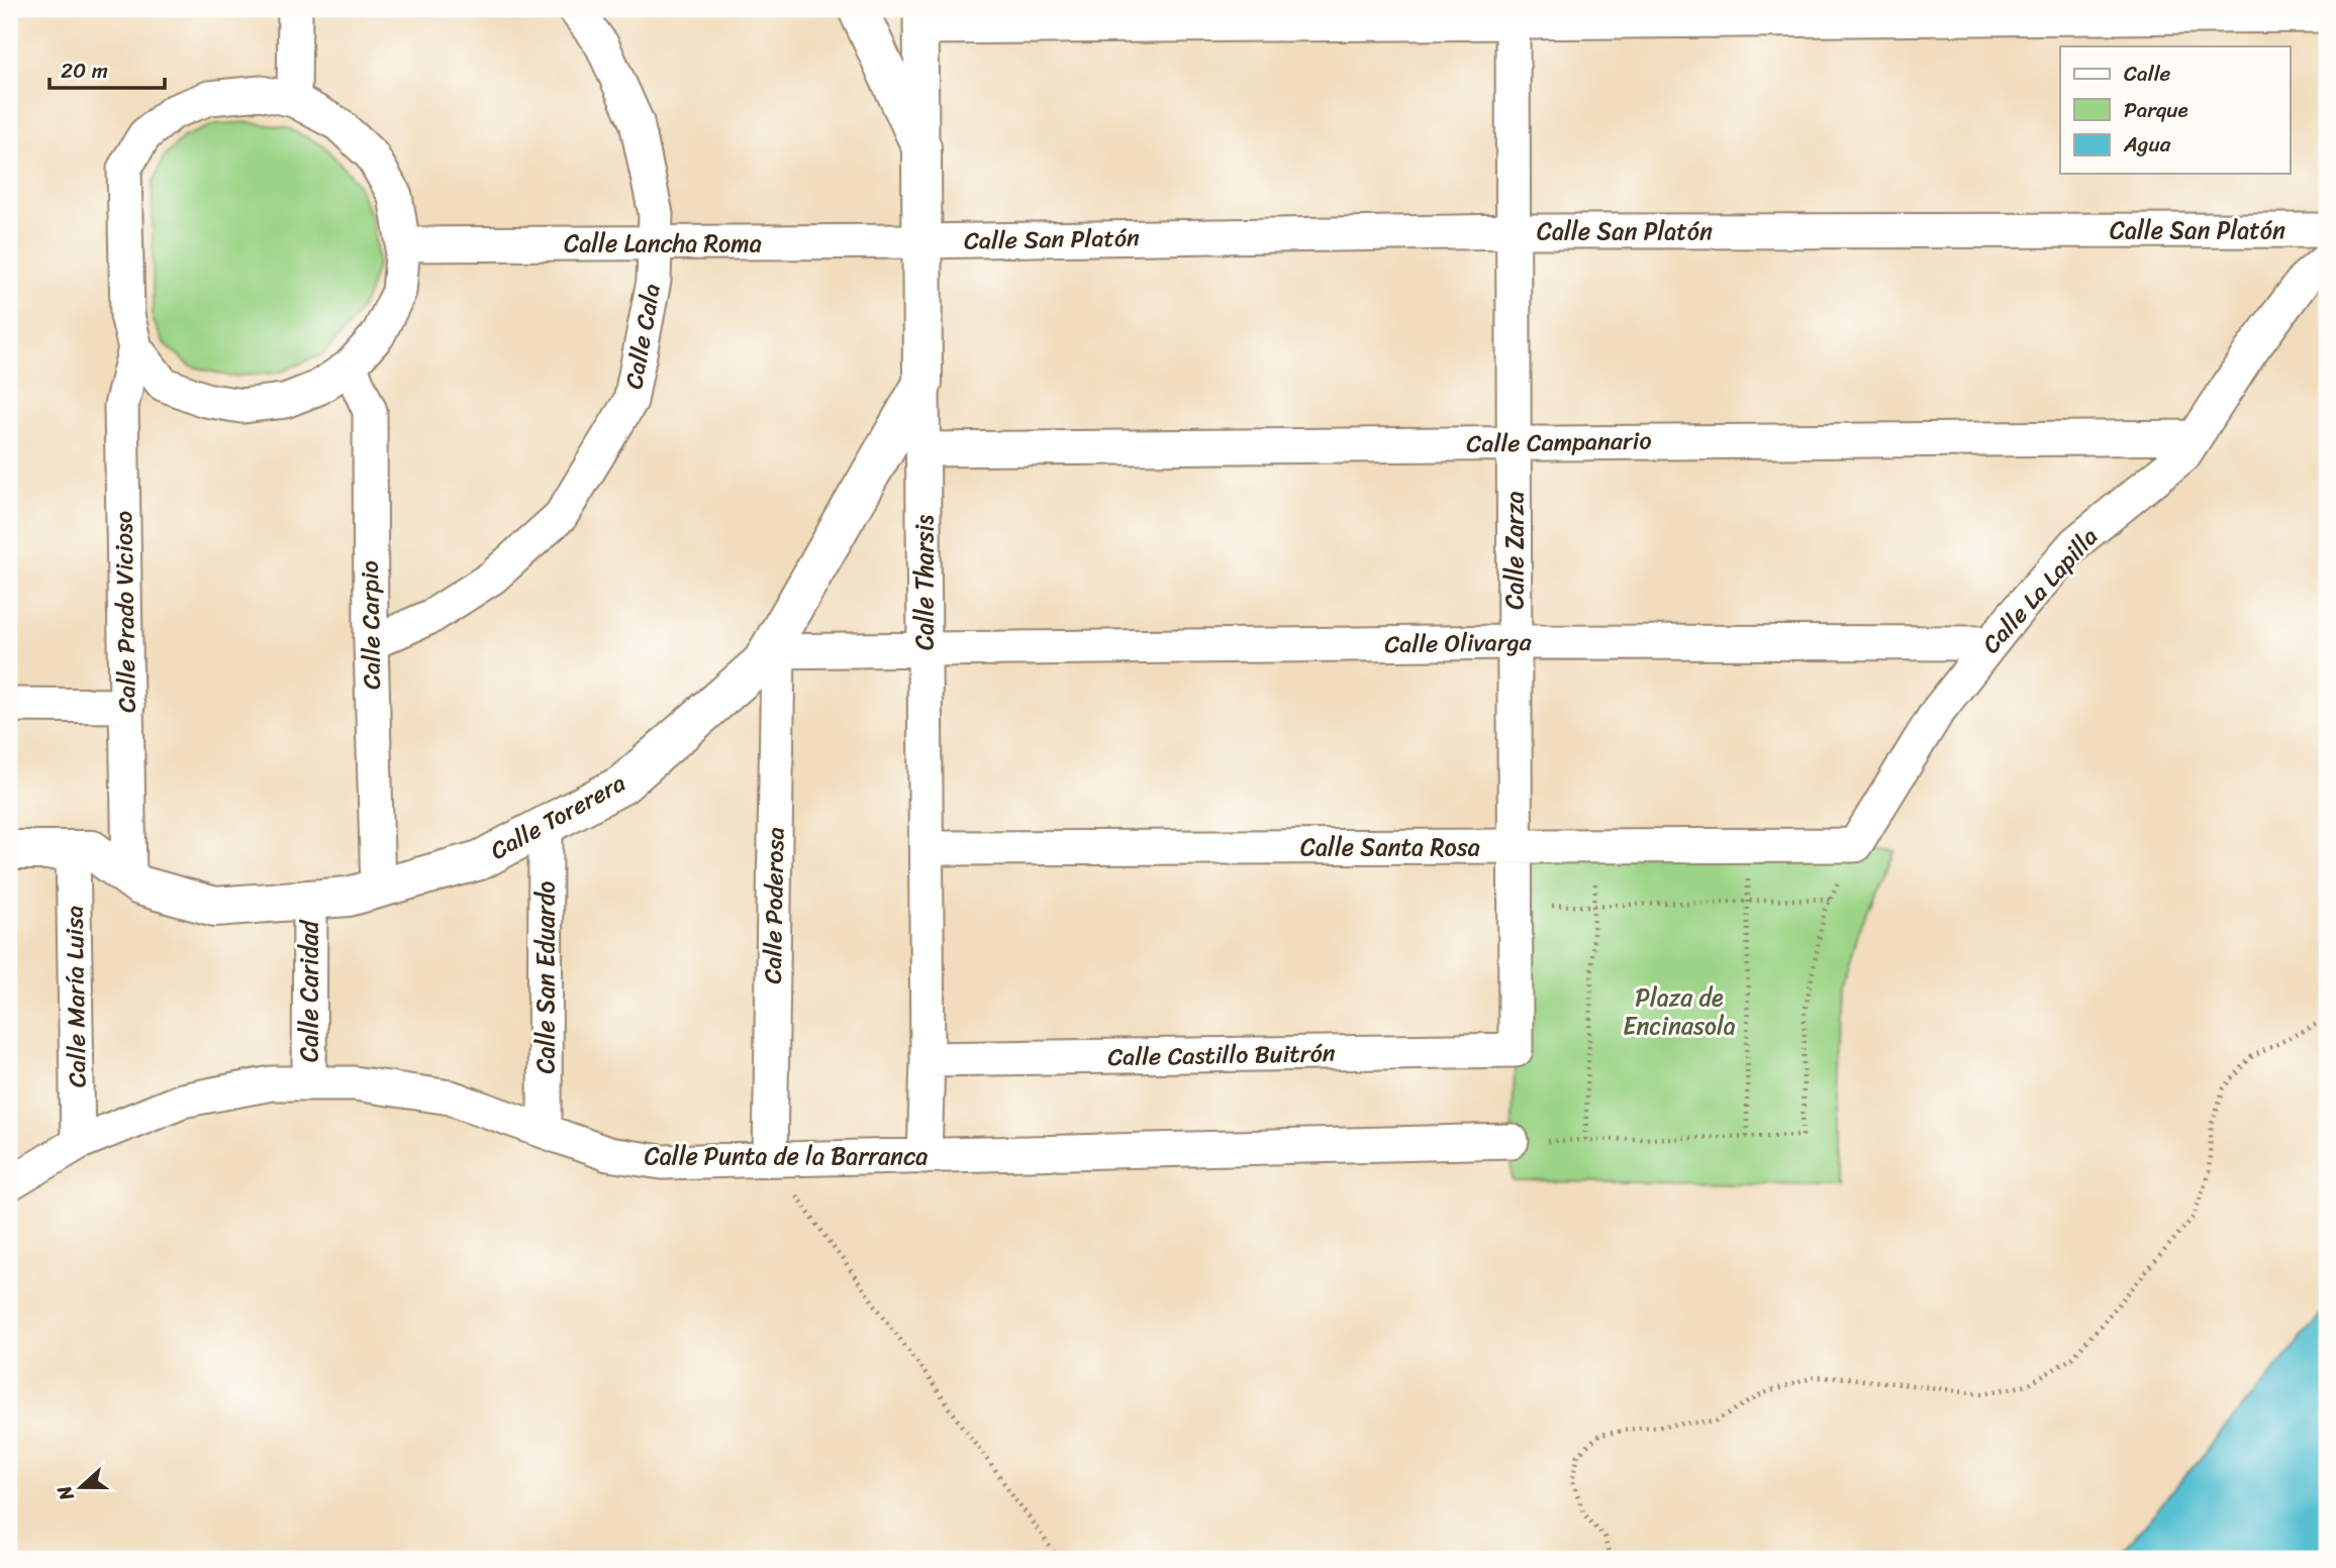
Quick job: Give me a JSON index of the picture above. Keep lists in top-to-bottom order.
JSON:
{
  "streets": {
    "street": [
      "Calle San Platón",
      "Calle Lancha Roma",
      "Calle Cala",
      "Calle Campanario",
      "Calle Zarza",
      "Calle Tharsis",
      "Calle La Lapilla",
      "Calle Prado Vicioso",
      "Calle Carpio",
      "Calle Olivarga",
      "Calle Torerera",
      "Calle Santa Rosa",
      "Calle Poderosa",
      "Calle San Eduardo",
      "Calle Caridad",
      "Calle María Luisa",
      "Calle Castillo Buitrón",
      "Calle Punta de la Barranca"
    ]
  },
  "crossings": [
    ["Calle San Platón", "Calle Lancha Roma"],
    ["Calle San Platón", "Calle Zarza"],
    ["Calle San Platón", "Calle Tharsis"],
    ["Calle Lancha Roma", "Calle Cala"],
    ["Calle Lancha Roma", "Calle Tharsis"],
    ["Calle Cala", "Calle Carpio"],
    ["Calle Campanario", "Calle Zarza"],
    ["Calle Campanario", "Calle Tharsis"],
    ["Calle Campanario", "Calle La Lapilla"],
    ["Calle Zarza", "Calle Olivarga"],
    ["Calle Zarza", "Calle Santa Rosa"],
    ["Calle Zarza", "Calle Castillo Buitrón"],
    ["Calle Tharsis", "Calle Olivarga"],
    ["Calle Tharsis", "Calle Torerera"],
    ["Calle Tharsis", "Calle Santa Rosa"],
    ["Calle Tharsis", "Calle Castillo Buitrón"],
    ["Calle Tharsis", "Calle Punta de la Barranca"],
    ["Calle La Lapilla", "Calle Olivarga"],
    ["Calle La Lapilla", "Calle Santa Rosa"],
    ["Calle Prado Vicioso", "Calle Torerera"],
    ["Calle Carpio", "Calle Torerera"],
    ["Calle Olivarga", "Calle Torerera"],
    ["Calle Olivarga", "Calle Poderosa"],
    ["Calle Torerera", "Calle Poderosa"],
    ["Calle Torerera", "Calle San Eduardo"],
    ["Calle Torerera", "Calle Caridad"],
    ["Calle Torerera", "Calle María Luisa"],
    ["Calle Poderosa", "Calle Punta de la Barranca"],
    ["Calle San Eduardo", "Calle Punta de la Barranca"],
    ["Calle Caridad", "Calle Punta de la Barranca"],
    ["Calle María Luisa", "Calle Punta de la Barranca"]
  ],
  "parks": ["Plaza de Encinasola"],
  "legend": ["Calle", "Parque", "Agua"],
  "scale_bar": "20 m",
  "north": "left"
}
